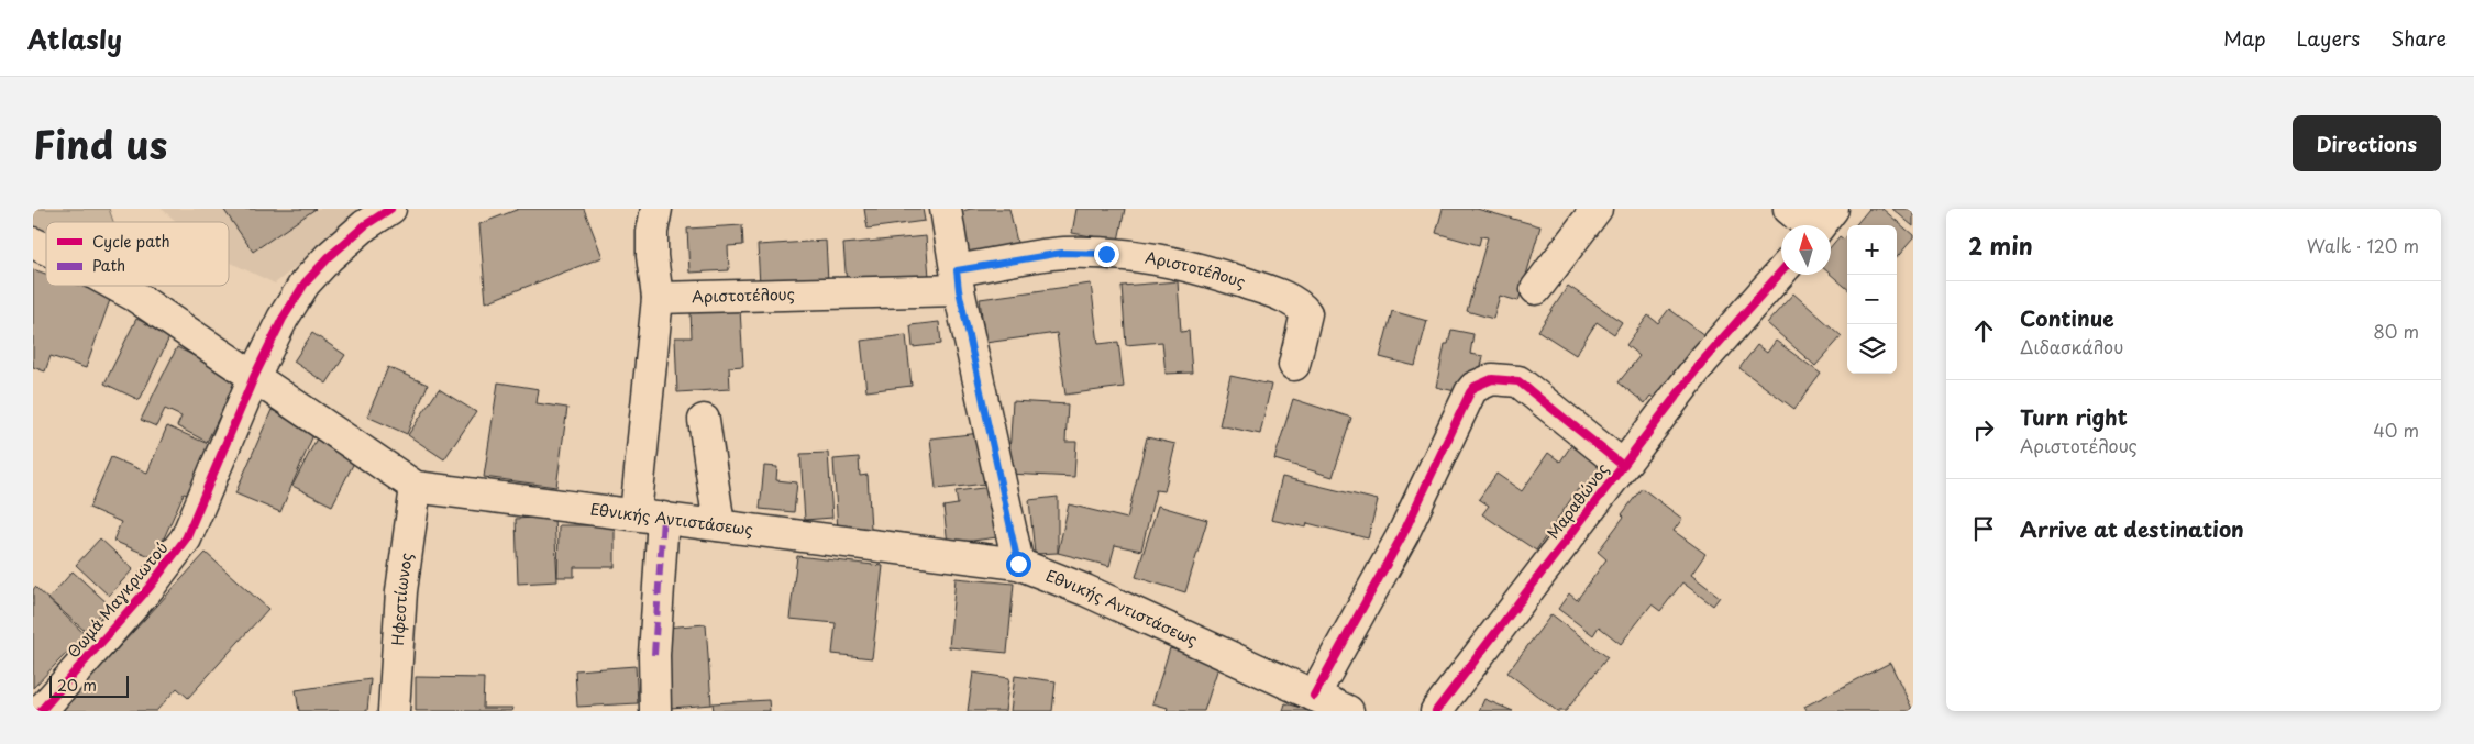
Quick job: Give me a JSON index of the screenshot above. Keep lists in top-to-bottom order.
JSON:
{
  "streets": {
    "street": [
      "Αριστοτέλους",
      "Μαραθώνος",
      "Εθνικής Αντιστάσεως",
      "Ηφεστίωνος",
      "Θωμά Μαγκριωτού"
    ]
  },
  "crossings": [
    ["Εθνικής Αντιστάσεως", "Ηφεστίωνος"],
    ["Εθνικής Αντιστάσεως", "Θωμά Μαγκριωτού"]
  ],
  "legend": ["Cycle path", "Path"],
  "scale_bar": "20 m",
  "north": "top",
  "page": {
    "header": "Atlasly",
    "nav": ["Map", "Layers", "Share"],
    "title": "Find us",
    "buttons": "Directions",
    "heading": ["2 min", "Walk · 120 m"],
    "map_buttons": ["+", "−"],
    "list": [
      ["Continue", "Διδασκάλου", "80 m"],
      ["Turn right", "Αριστοτέλους", "40 m"],
      "Arrive at destination"
    ],
    "scale": "20 m"
  }
}
